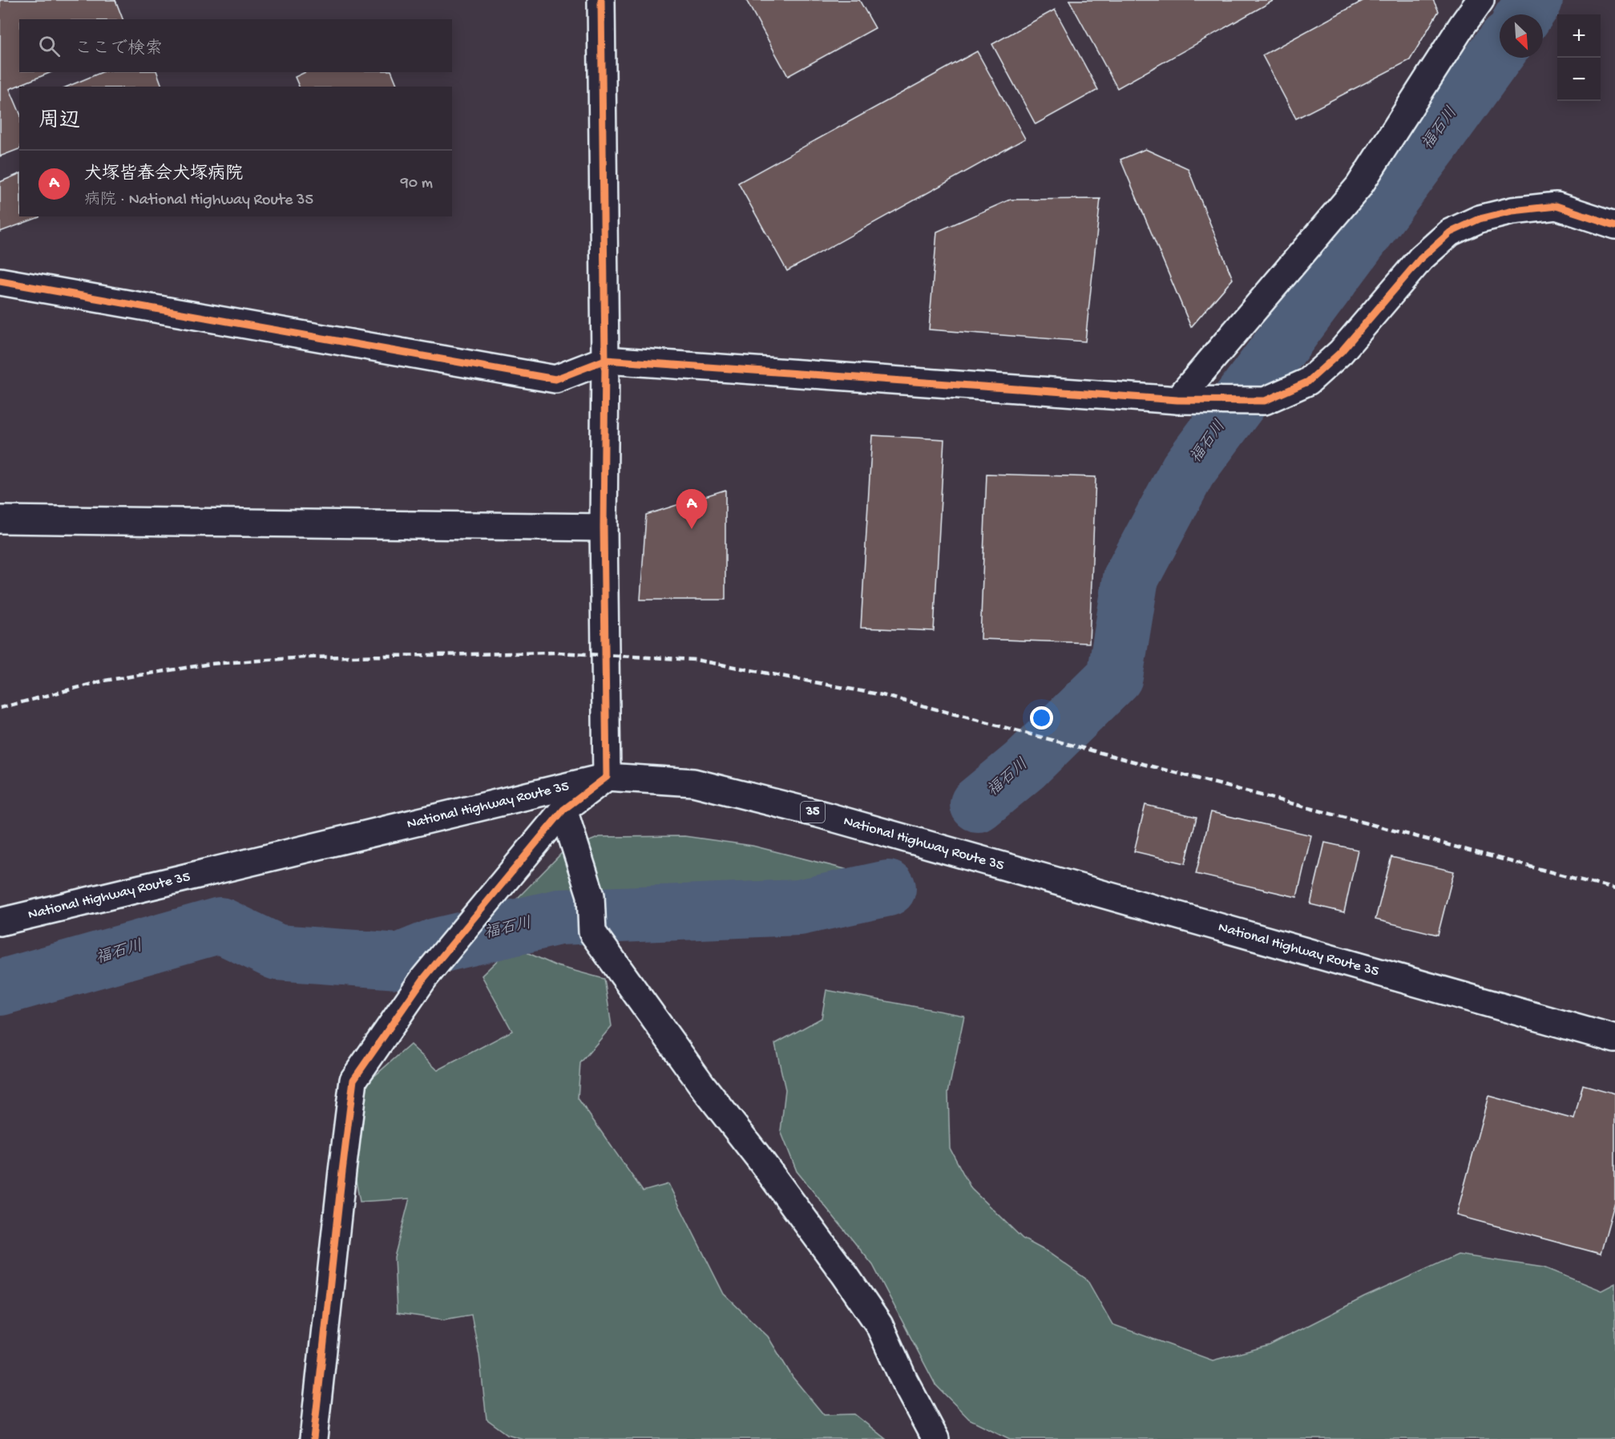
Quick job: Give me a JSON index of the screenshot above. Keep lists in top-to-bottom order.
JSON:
{
  "streets": {
    "main road": ["National Highway Route 35", "35"]
  },
  "water": ["福石川"],
  "north": "bottom right",
  "page": {
    "map_buttons": ["+", "−"],
    "search": "ここで検索",
    "heading": "周辺",
    "list": [
      {
        "mark": "A",
        "name": "犬塚皆春会犬塚病院",
        "note": "病院 · National Highway Route 35",
        "value": "90 m"
      }
    ],
    "pins": "A"
  }
}
